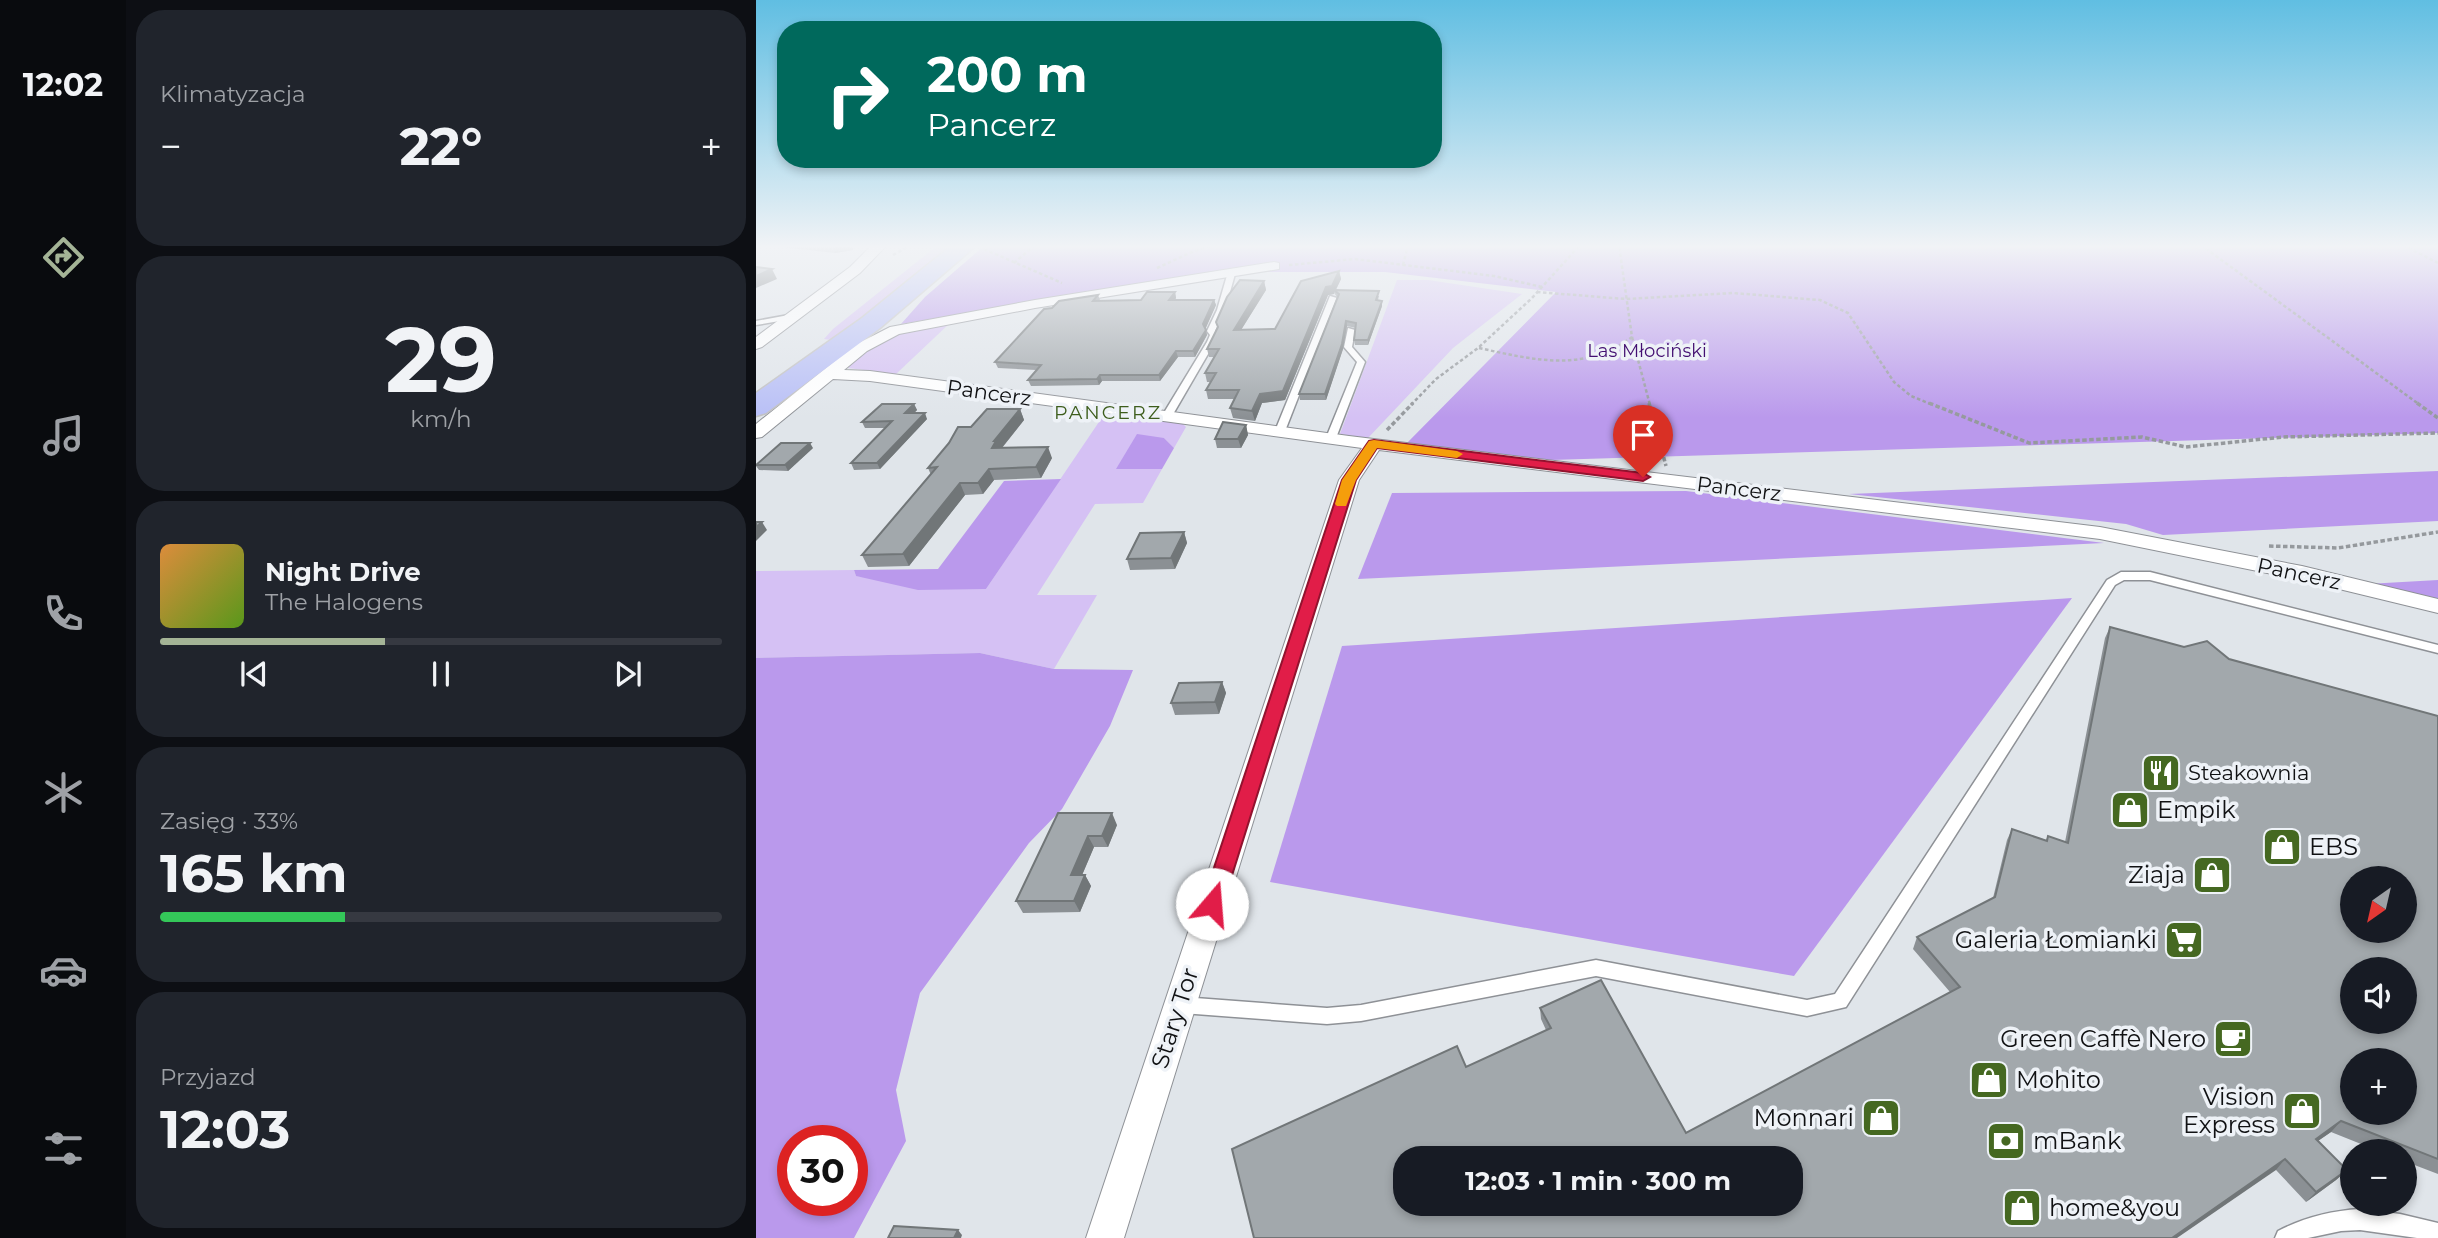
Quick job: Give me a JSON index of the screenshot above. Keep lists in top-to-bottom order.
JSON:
{
  "streets": {
    "street": ["Pancerz", "Stary Tor"]
  },
  "crossings": [
    ["Pancerz", "Stary Tor"]
  ],
  "districts": ["PANCERZ"],
  "parks": ["Las Młociński"],
  "places": {
    "restaurant": ["Steakownia"],
    "shop": [
      "Empik",
      "EBS",
      "Ziaja",
      "Mohito",
      "Vision Express",
      "Monnari",
      "home&you"
    ],
    "supermarket": ["Galeria Łomianki"],
    "cafe": ["Green Caffè Nero"],
    "bank": ["mBank"]
  },
  "north": "bottom left",
  "page": {
    "tabs": "12:02",
    "tile": [
      "Klimatyzacja",
      ["29", "km/h"],
      ["Zasięg · 33%", "165 km"],
      ["Przyjazd", "12:03"]
    ],
    "turn": ["200 m", "Pancerz"],
    "heat": ["−", "22°", "+"],
    "song": ["Night Drive", "The Halogens"],
    "map_buttons": ["+", "−"],
    "limit": "30",
    "trip": "12:03 · 1 min · 300 m"
  }
}
